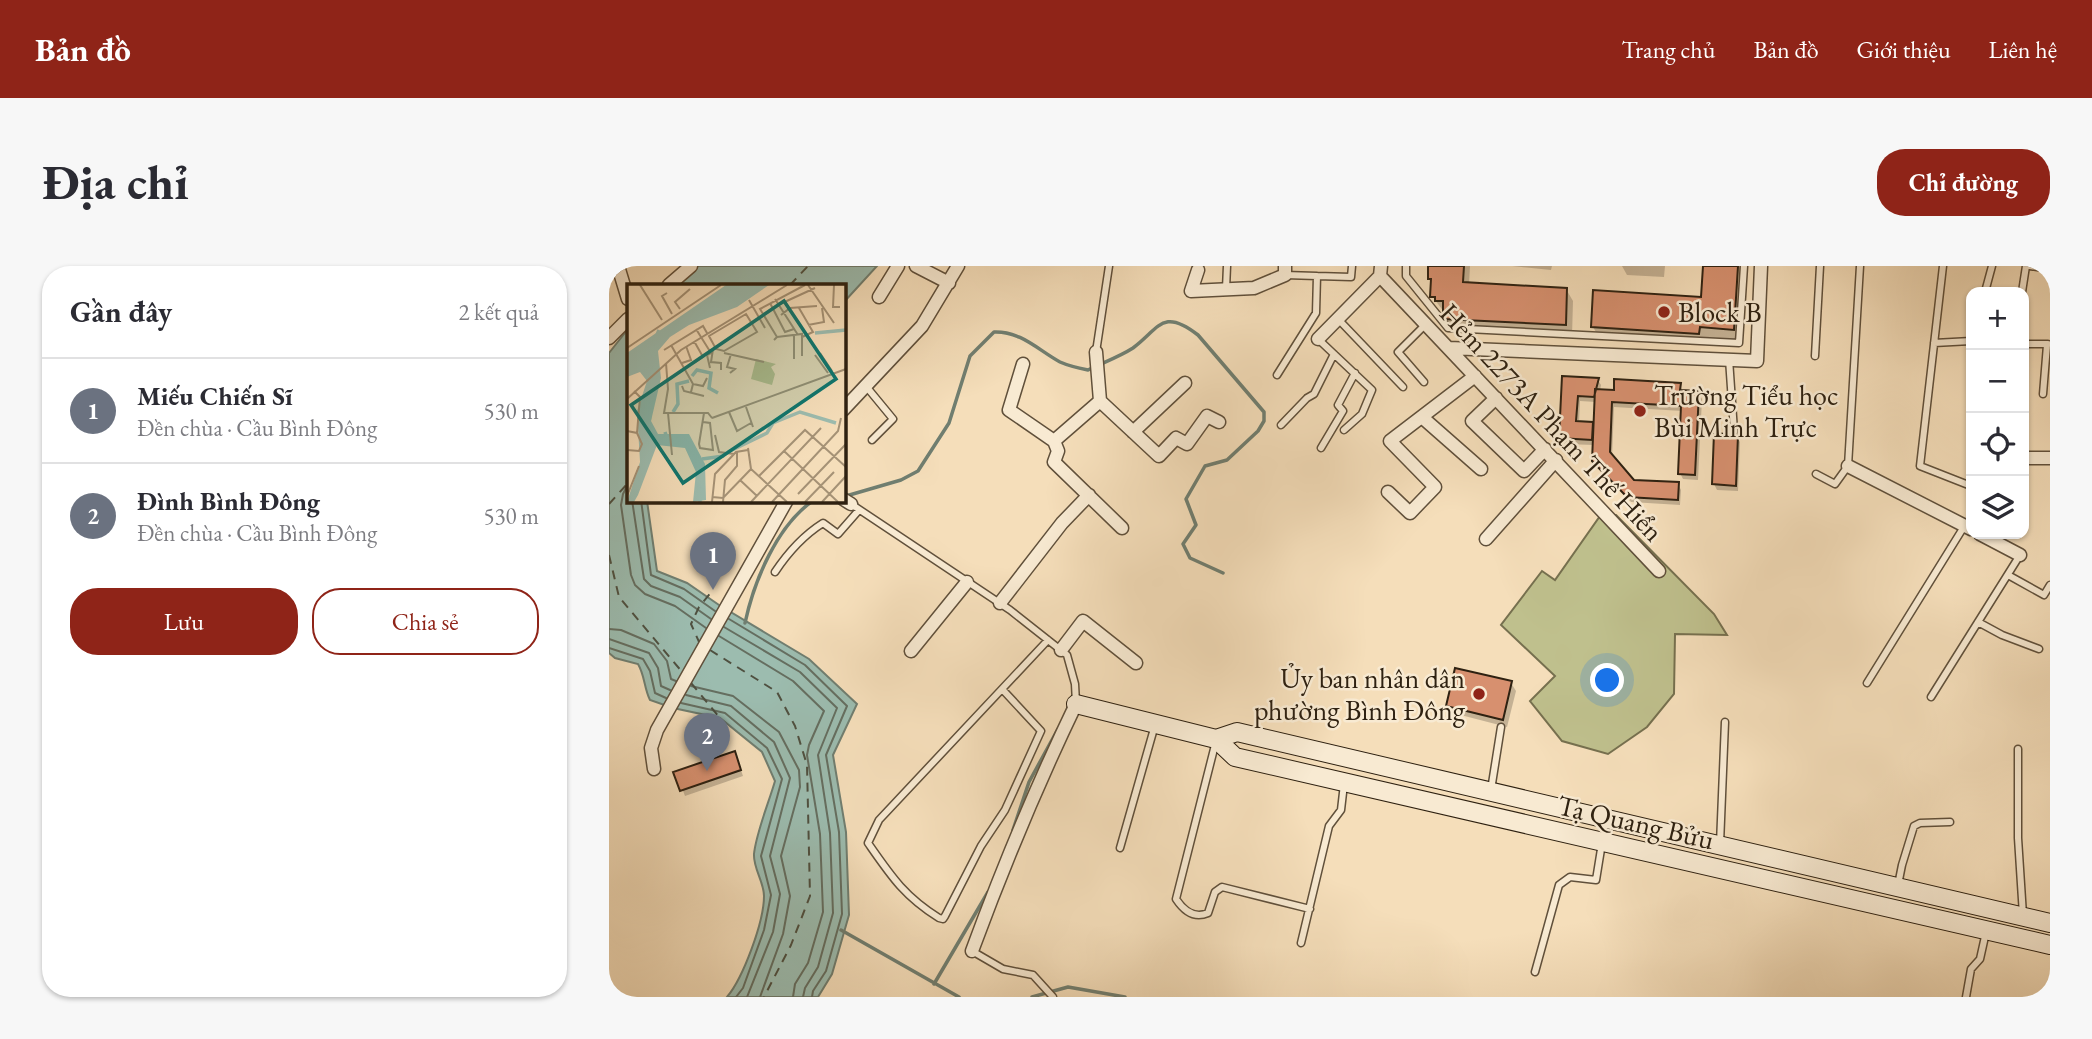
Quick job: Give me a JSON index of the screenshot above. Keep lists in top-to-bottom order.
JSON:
{
  "streets": {
    "street": ["Hẻm 2273A Phạm Thế Hiển", "Tạ Quang Bửu"]
  },
  "places": ["Block B", "Trường Tiểu học Bùi Minh Trực", "Ủy ban nhân dân phường Bình Đông"],
  "page": {
    "header": "Bản đồ",
    "nav": [
      "Trang chủ",
      "Bản đồ",
      "Giới thiệu",
      "Liên hệ"
    ],
    "buttons": [
      "Chỉ đường",
      ["Lưu", "Chia sẻ"]
    ],
    "title": "Địa chỉ",
    "heading": ["Gần đây", "2 kết quả"],
    "map_buttons": ["+", "−"],
    "list": [
      {
        "mark": "1",
        "name": "Miếu Chiến Sĩ",
        "note": "Đền chùa · Cầu Bình Đông",
        "value": "530 m"
      },
      {
        "mark": "2",
        "name": "Đình Bình Đông",
        "note": "Đền chùa · Cầu Bình Đông",
        "value": "530 m"
      }
    ],
    "pins": ["1", "2"]
  }
}
